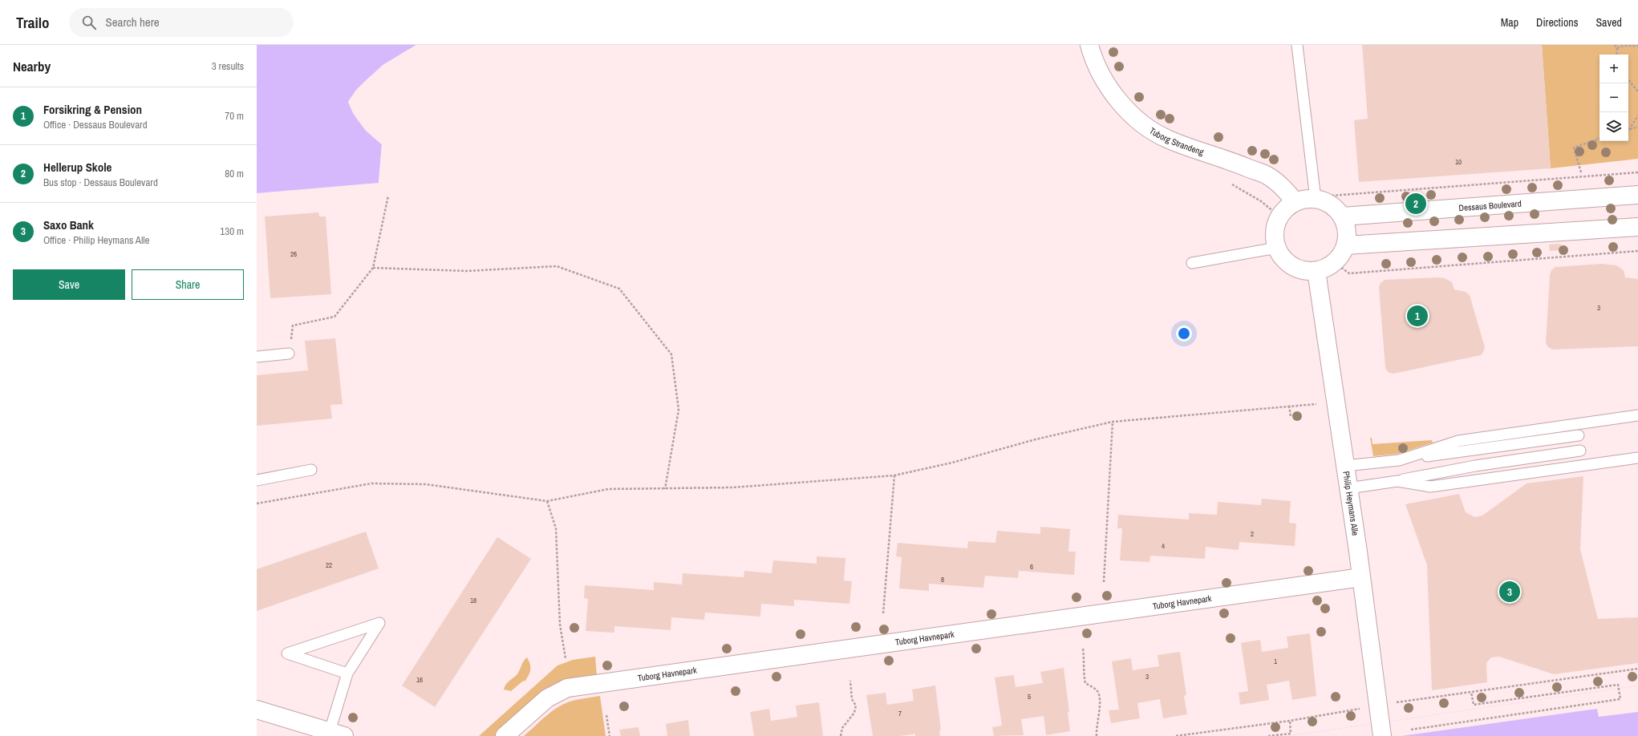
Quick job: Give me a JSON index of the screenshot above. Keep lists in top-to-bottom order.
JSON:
{
  "streets": {
    "street": [
      "Tuborg Strandeng",
      "Dessaus Boulevard",
      "Philip Heymans Alle",
      "Tuborg Havnepark"
    ]
  },
  "crossings": [
    ["Tuborg Strandeng", "Dessaus Boulevard"],
    ["Tuborg Strandeng", "Philip Heymans Alle"],
    ["Dessaus Boulevard", "Philip Heymans Alle"],
    ["Philip Heymans Alle", "Tuborg Havnepark"]
  ],
  "house_numbers": [
    "10",
    "26",
    "3",
    "2",
    "4",
    "22",
    "6",
    "8",
    "18",
    "1",
    "3",
    "16",
    "5",
    "7"
  ],
  "page": {
    "header": "Trailo",
    "search": "Search here",
    "nav": ["Map", "Directions", "Saved"],
    "heading": ["Nearby", "3 results"],
    "map_buttons": ["+", "−"],
    "list": [
      {
        "mark": "1",
        "name": "Forsikring & Pension",
        "note": "Office · Dessaus Boulevard",
        "value": "70 m"
      },
      {
        "mark": "2",
        "name": "Hellerup Skole",
        "note": "Bus stop · Dessaus Boulevard",
        "value": "80 m"
      },
      {
        "mark": "3",
        "name": "Saxo Bank",
        "note": "Office · Philip Heymans Alle",
        "value": "130 m"
      }
    ],
    "pins": ["2", "1", "3"],
    "buttons": ["Save", "Share"]
  }
}
